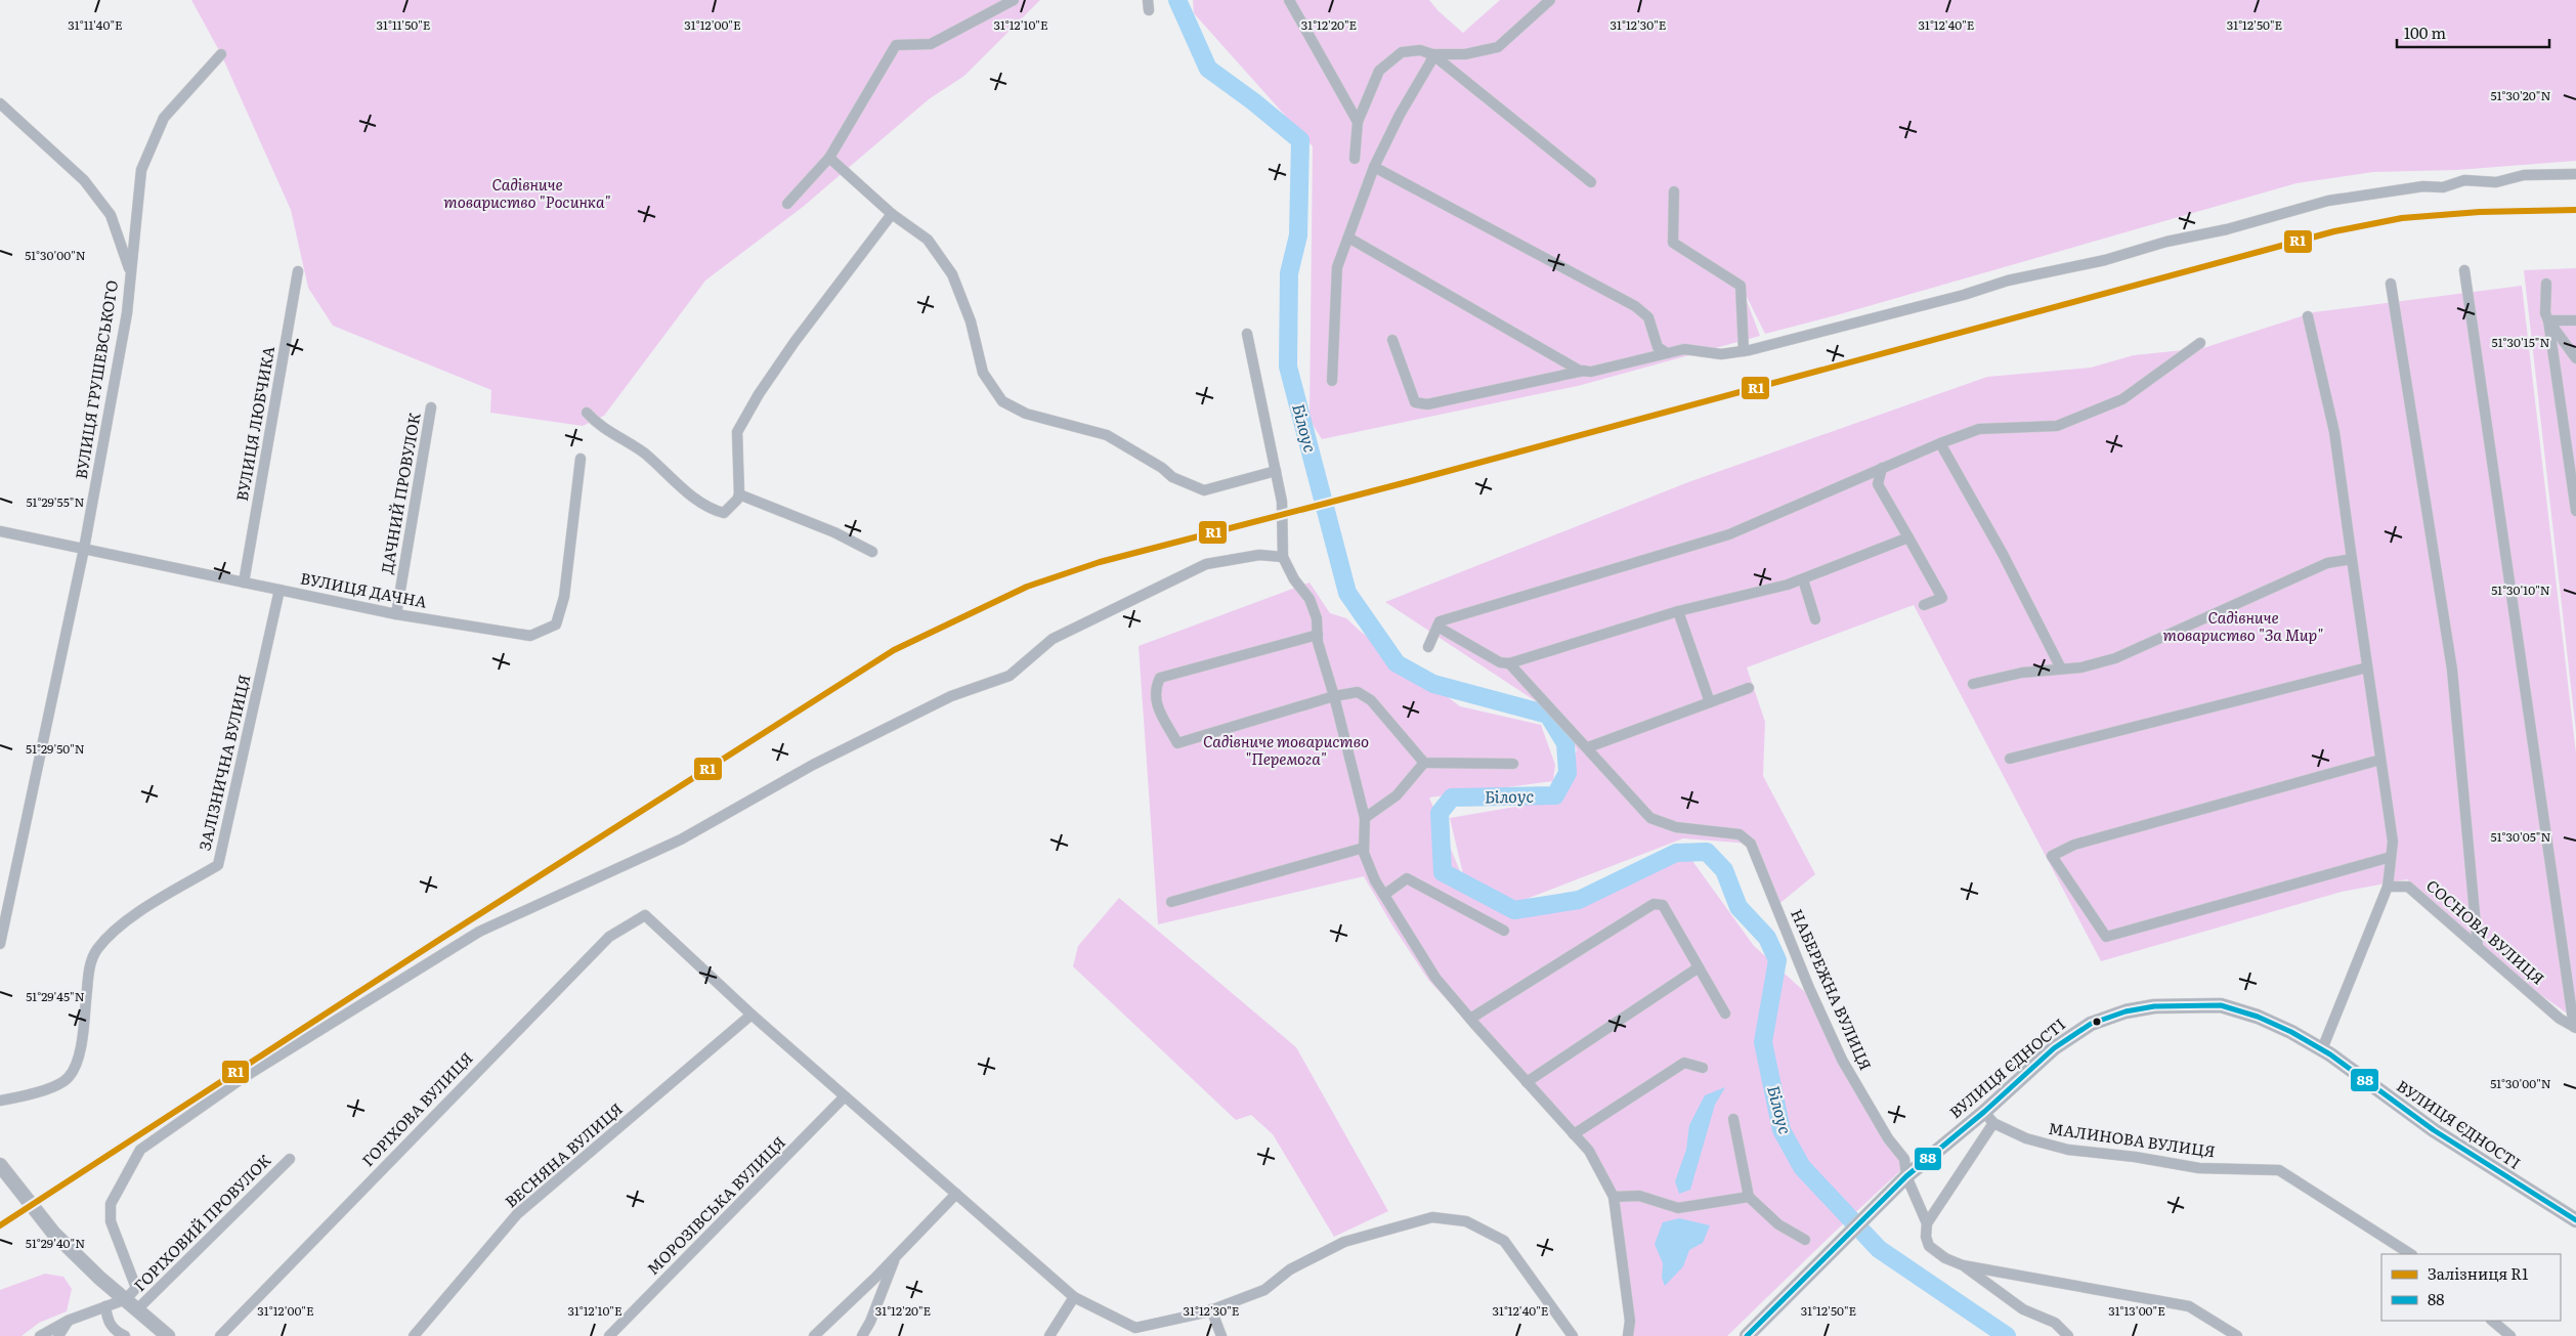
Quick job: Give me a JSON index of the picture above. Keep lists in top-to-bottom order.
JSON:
{
  "streets": {
    "main road": ["ВУЛИЦЯ ЄДНОСТІ"],
    "street": [
      "ВУЛИЦЯ ГРУШЕВСЬКОГО",
      "ВУЛИЦЯ ЛЮБЧИКА",
      "ДАЧНИЙ ПРОВУЛОК",
      "ВУЛИЦЯ ДАЧНА",
      "ЗАЛІЗНИЧНА ВУЛИЦЯ",
      "СОСНОВА ВУЛИЦЯ",
      "НАБЕРЕЖНА ВУЛИЦЯ",
      "ГОРІХОВА ВУЛИЦЯ",
      "МАЛИНОВА ВУЛИЦЯ",
      "ВЕСНЯНА ВУЛИЦЯ",
      "МОРОЗІВСЬКА ВУЛИЦЯ",
      "ГОРІХОВИЙ ПРОВУЛОК"
    ]
  },
  "crossings": [
    ["ВУЛИЦЯ ГРУШЕВСЬКОГО", "ВУЛИЦЯ ДАЧНА"],
    ["ВУЛИЦЯ ЛЮБЧИКА", "ВУЛИЦЯ ДАЧНА"],
    ["ДАЧНИЙ ПРОВУЛОК", "ВУЛИЦЯ ДАЧНА"],
    ["ВУЛИЦЯ ДАЧНА", "ЗАЛІЗНИЧНА ВУЛИЦЯ"],
    ["НАБЕРЕЖНА ВУЛИЦЯ", "ВУЛИЦЯ ЄДНОСТІ"],
    ["ВУЛИЦЯ ЄДНОСТІ", "МАЛИНОВА ВУЛИЦЯ"],
    ["ГОРІХОВА ВУЛИЦЯ", "ВЕСНЯНА ВУЛИЦЯ"]
  ],
  "water": ["Білоус"],
  "parks": ["Садівниче товариство \"Росинка\"", "Садівниче товариство \"За Мир\"", "Садівниче товариство \"Перемога\""],
  "lines": ["rail line R1", "transit line 88"],
  "legend": ["Залізниця R1", "88"],
  "scale_bar": "100 m",
  "coordinates": [
    "31°11'40\"E",
    "31°11'50\"E",
    "31°12'00\"E",
    "31°12'10\"E",
    "31°12'20\"E",
    "31°12'30\"E",
    "31°12'40\"E",
    "31°12'50\"E",
    "51°30'20\"N",
    "51°30'00\"N",
    "51°30'15\"N",
    "51°29'55\"N",
    "51°30'10\"N",
    "51°29'50\"N",
    "51°30'05\"N",
    "51°29'45\"N",
    "51°29'40\"N",
    "31°13'00\"E"
  ]
}
